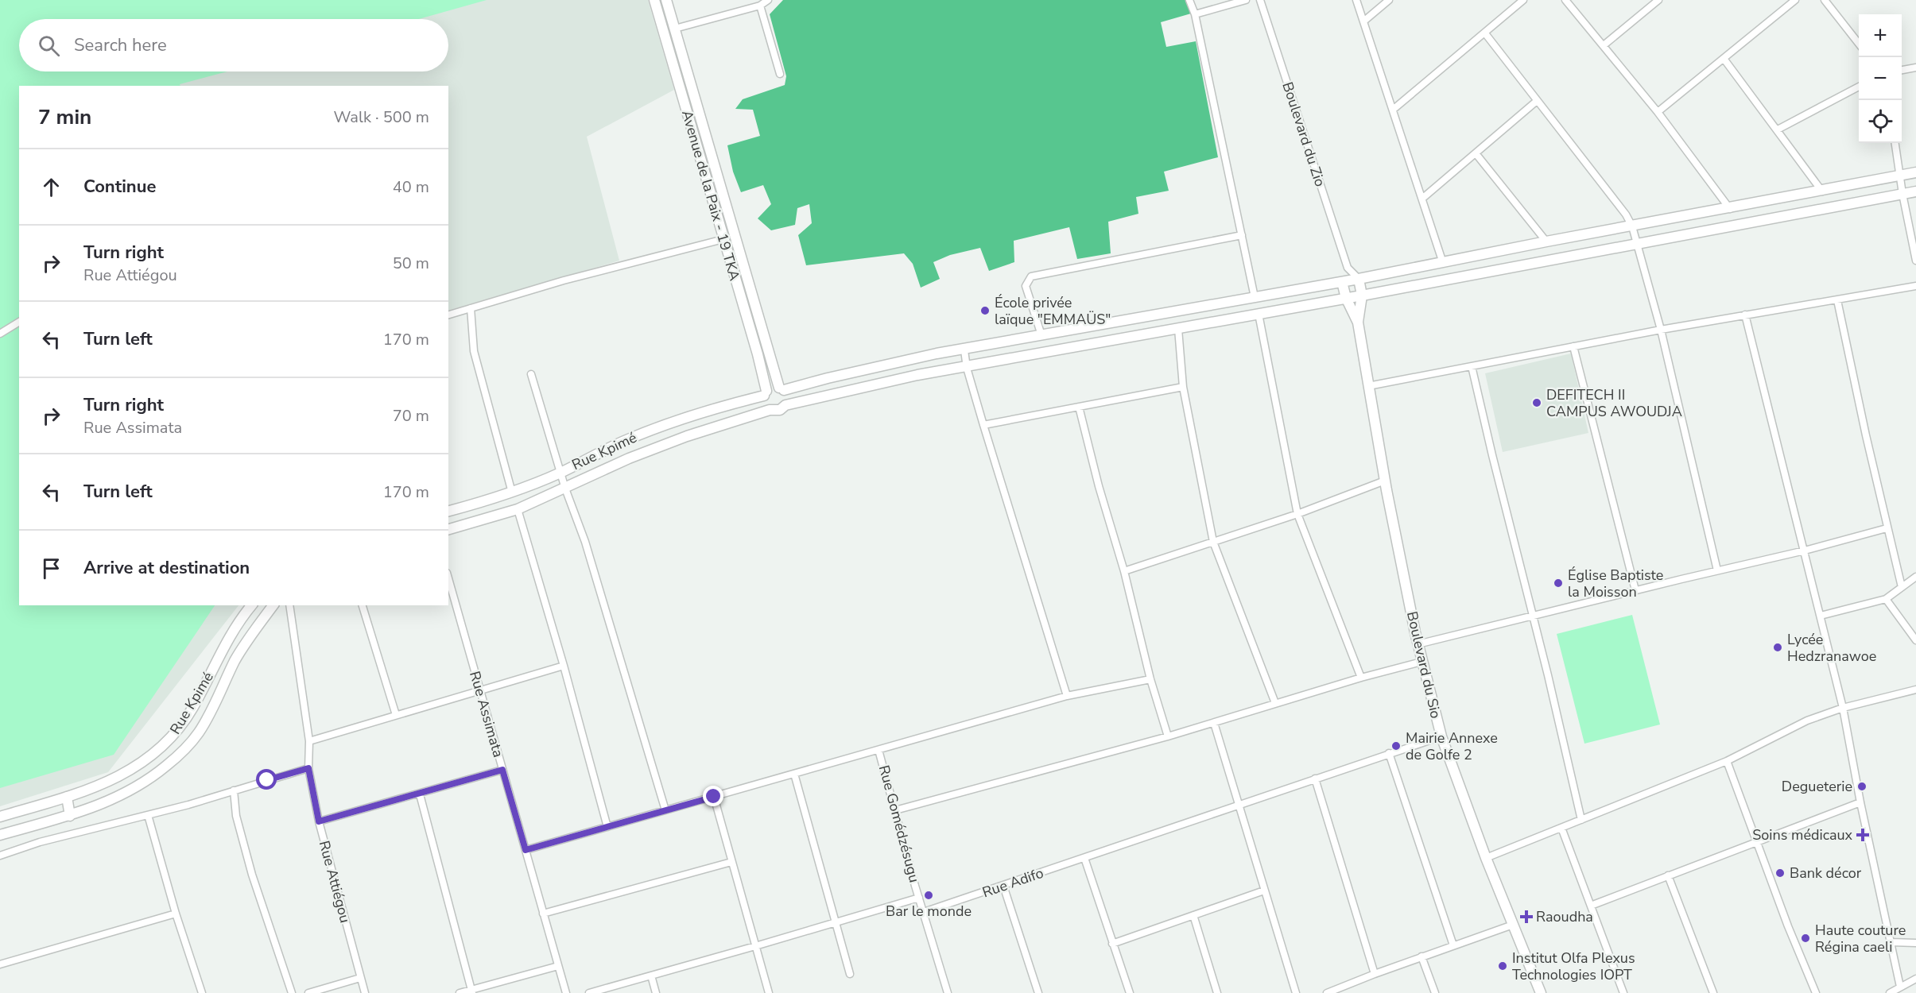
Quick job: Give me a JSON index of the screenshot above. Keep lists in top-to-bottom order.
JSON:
{
  "streets": {
    "main road": ["Avenue de la Paix - 19 TKA", "Rue Kpimé", "Boulevard du Sio"],
    "street": [
      "Boulevard du Zio",
      "Rue Assimata",
      "Rue Gomédzésugu",
      "Rue Attiégou",
      "Rue Adifo"
    ]
  },
  "crossings": [
    ["Boulevard du Zio", "Boulevard du Sio"],
    ["Avenue de la Paix - 19 TKA", "Rue Kpimé"],
    ["Boulevard du Sio", "Rue Adifo"]
  ],
  "places": {
    "other": [
      "École privée laïque \"EMMAÜS\"",
      "DEFITECH II CAMPUS AWOUDJA",
      "Église Baptiste la Moisson",
      "Lycée Hedzranawoe",
      "Mairie Annexe de Golfe 2",
      "Degueterie",
      "Bank décor",
      "Bar le monde",
      "Haute couture Régina caeli",
      "Institut Olfa Plexus Technologies IOPT"
    ],
    "health": ["Soins médicaux", "Raoudha"]
  },
  "page": {
    "map_buttons": ["+", "−"],
    "search": "Search here",
    "heading": ["7 min", "Walk · 500 m"],
    "list": [
      ["Continue", "40 m"],
      ["Turn right", "Rue Attiégou", "50 m"],
      ["Turn left", "170 m"],
      ["Turn right", "Rue Assimata", "70 m"],
      ["Turn left", "170 m"],
      "Arrive at destination"
    ]
  }
}
